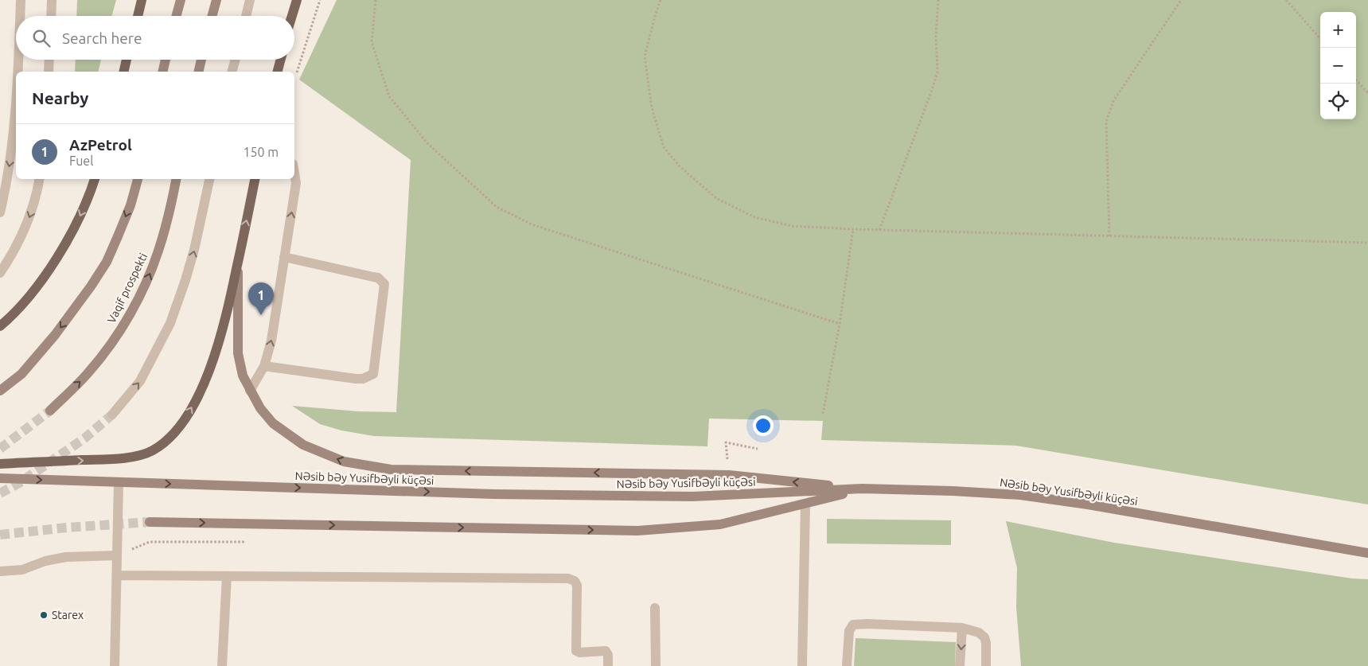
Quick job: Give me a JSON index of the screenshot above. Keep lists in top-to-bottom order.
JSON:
{
  "streets": {
    "main road": ["Vaqif prospekti", "Nəsib bəy Yusifbəyli küçəsi"]
  },
  "places": ["Starex"],
  "page": {
    "map_buttons": ["+", "−"],
    "search": "Search here",
    "heading": "Nearby",
    "list": [
      {
        "mark": "1",
        "name": "AzPetrol",
        "note": "Fuel",
        "value": "150 m"
      }
    ],
    "pins": "1"
  }
}
